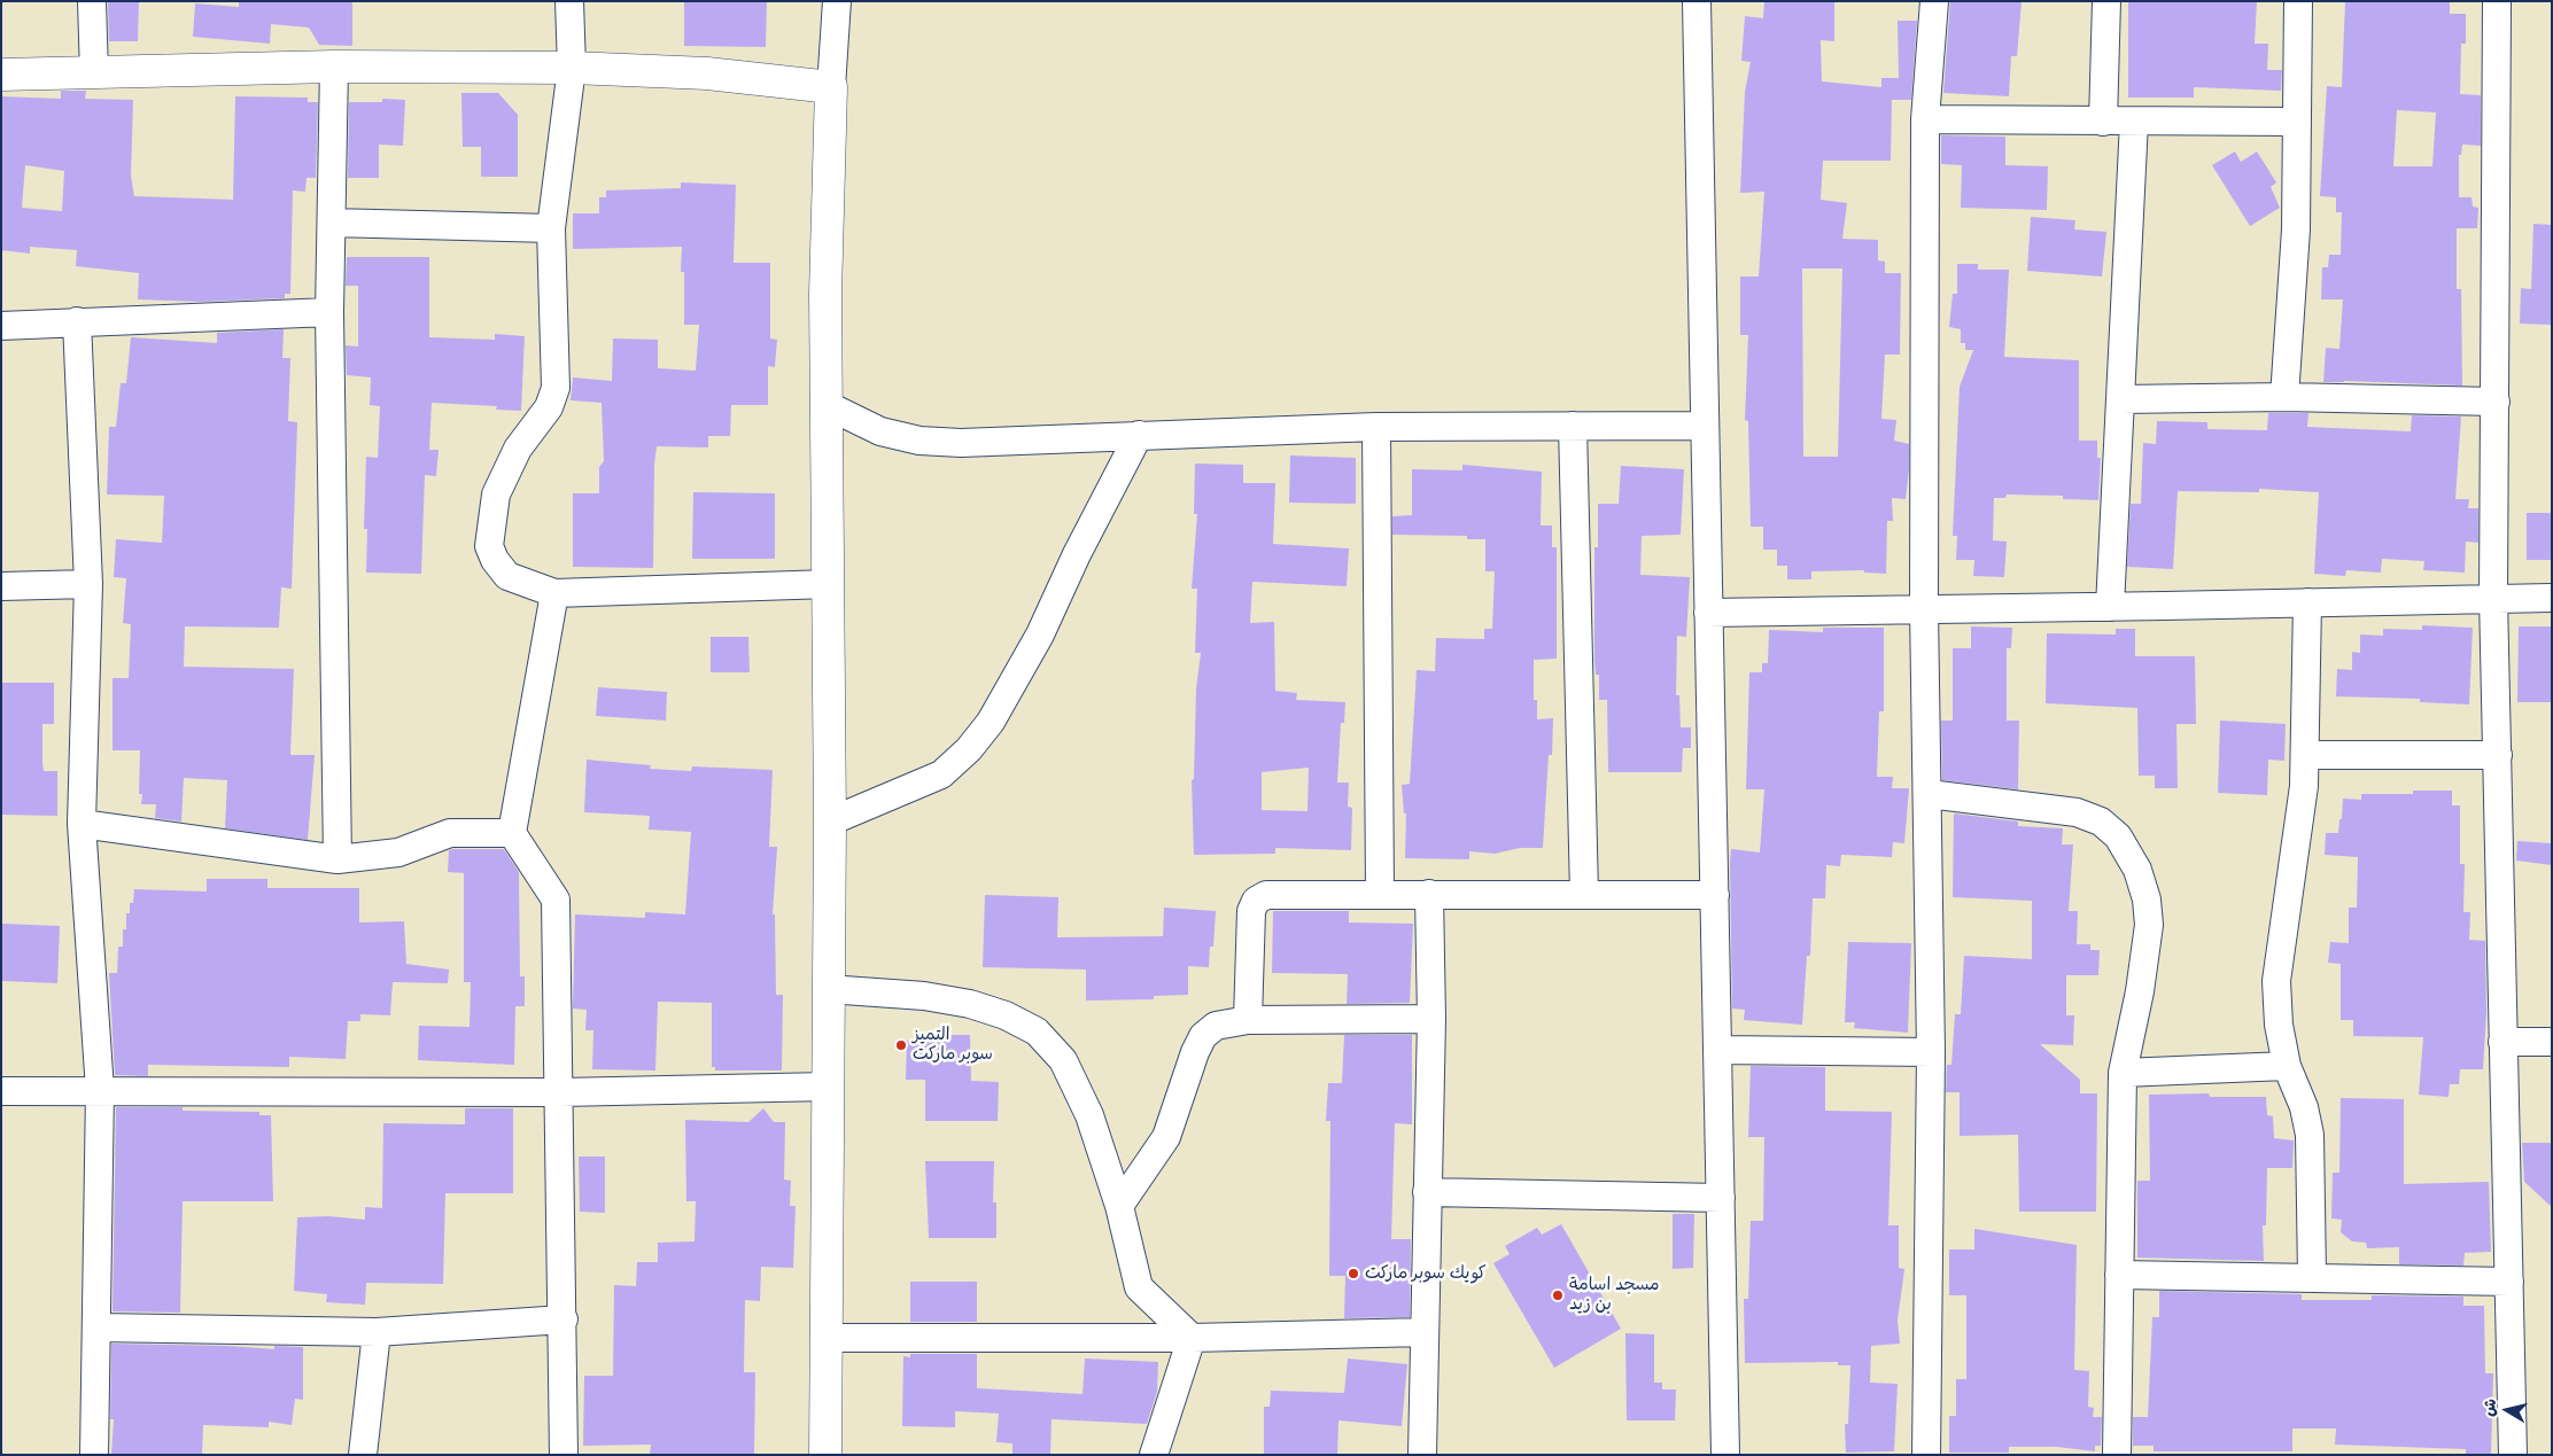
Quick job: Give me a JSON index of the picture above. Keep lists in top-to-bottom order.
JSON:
{
  "places": ["التميز سوبر ماركت", "كويك سوبر ماركت", "مسجد اسامة بن زيد"],
  "north": "left"
}
